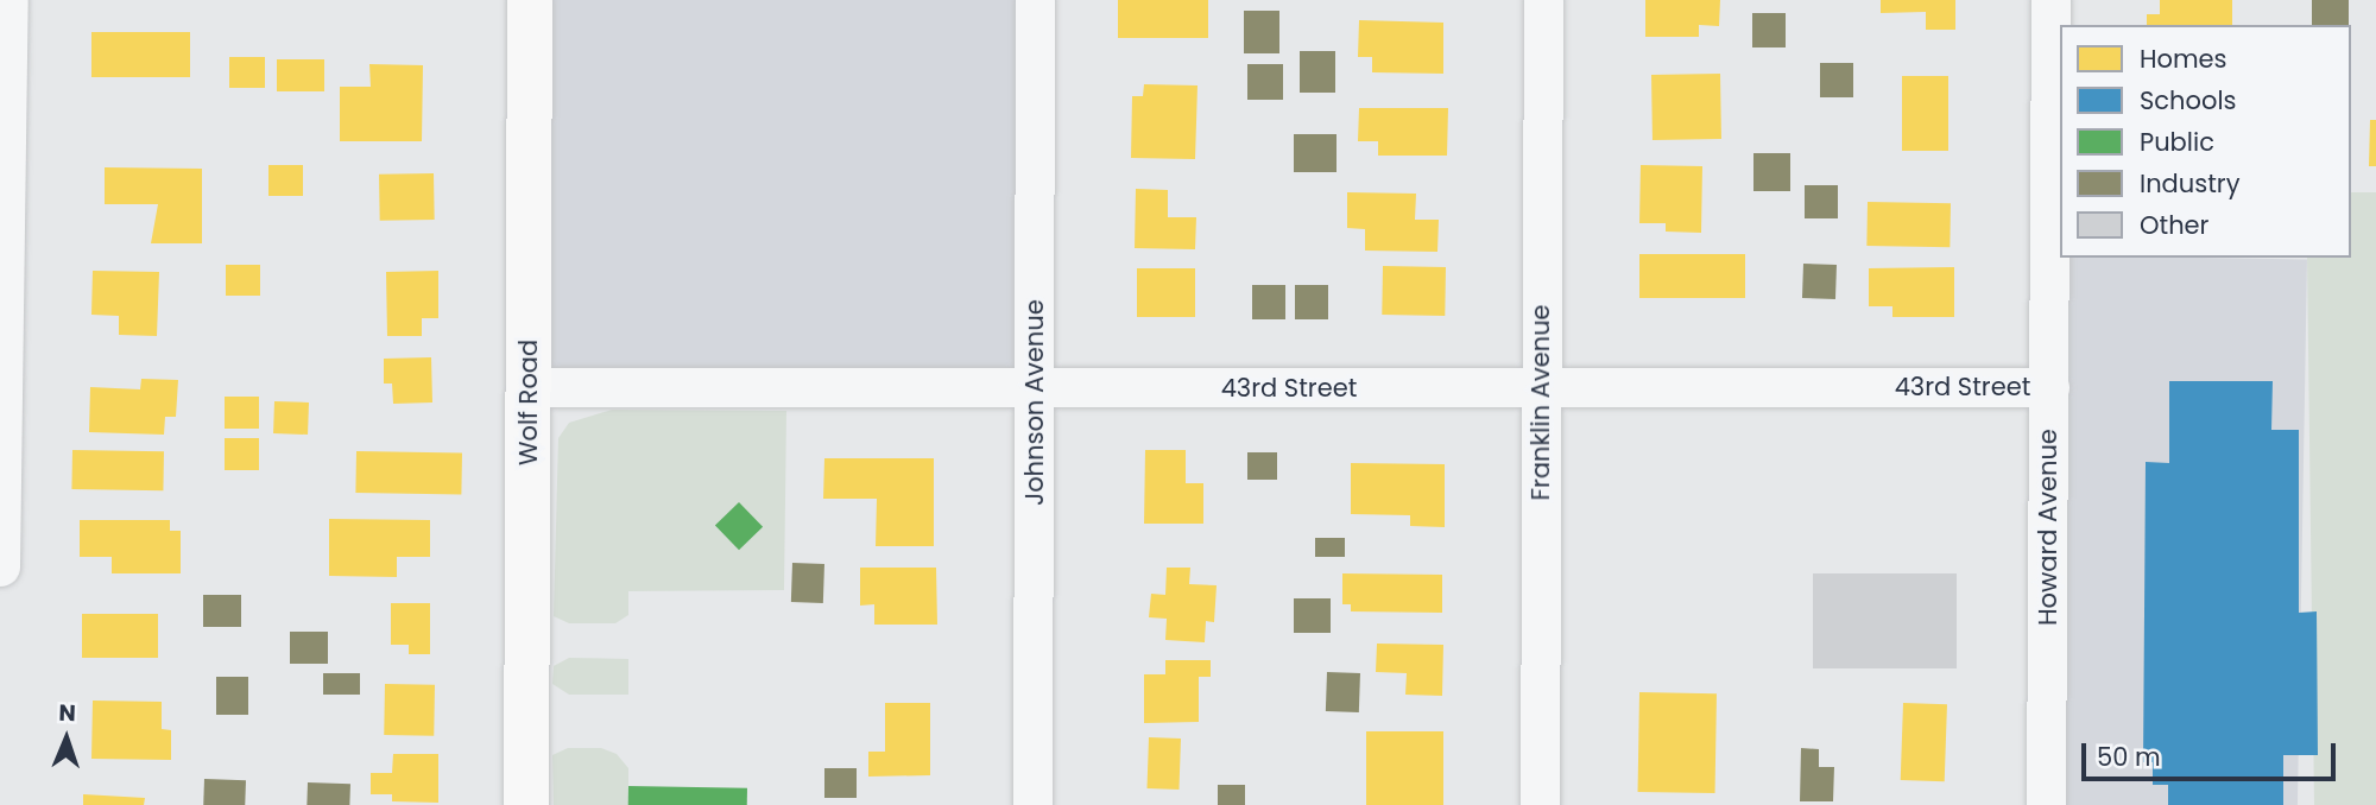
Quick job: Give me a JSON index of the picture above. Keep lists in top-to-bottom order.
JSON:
{
  "streets": {
    "main road": ["Wolf Road"],
    "street": [
      "43rd Street",
      "Johnson Avenue",
      "Franklin Avenue",
      "Howard Avenue"
    ]
  },
  "crossings": [
    ["43rd Street", "Wolf Road"],
    ["43rd Street", "Johnson Avenue"],
    ["43rd Street", "Franklin Avenue"],
    ["43rd Street", "Howard Avenue"]
  ],
  "legend": [
    "Homes",
    "Schools",
    "Public",
    "Industry",
    "Other"
  ],
  "scale_bar": "50 m",
  "north": "top"
}
